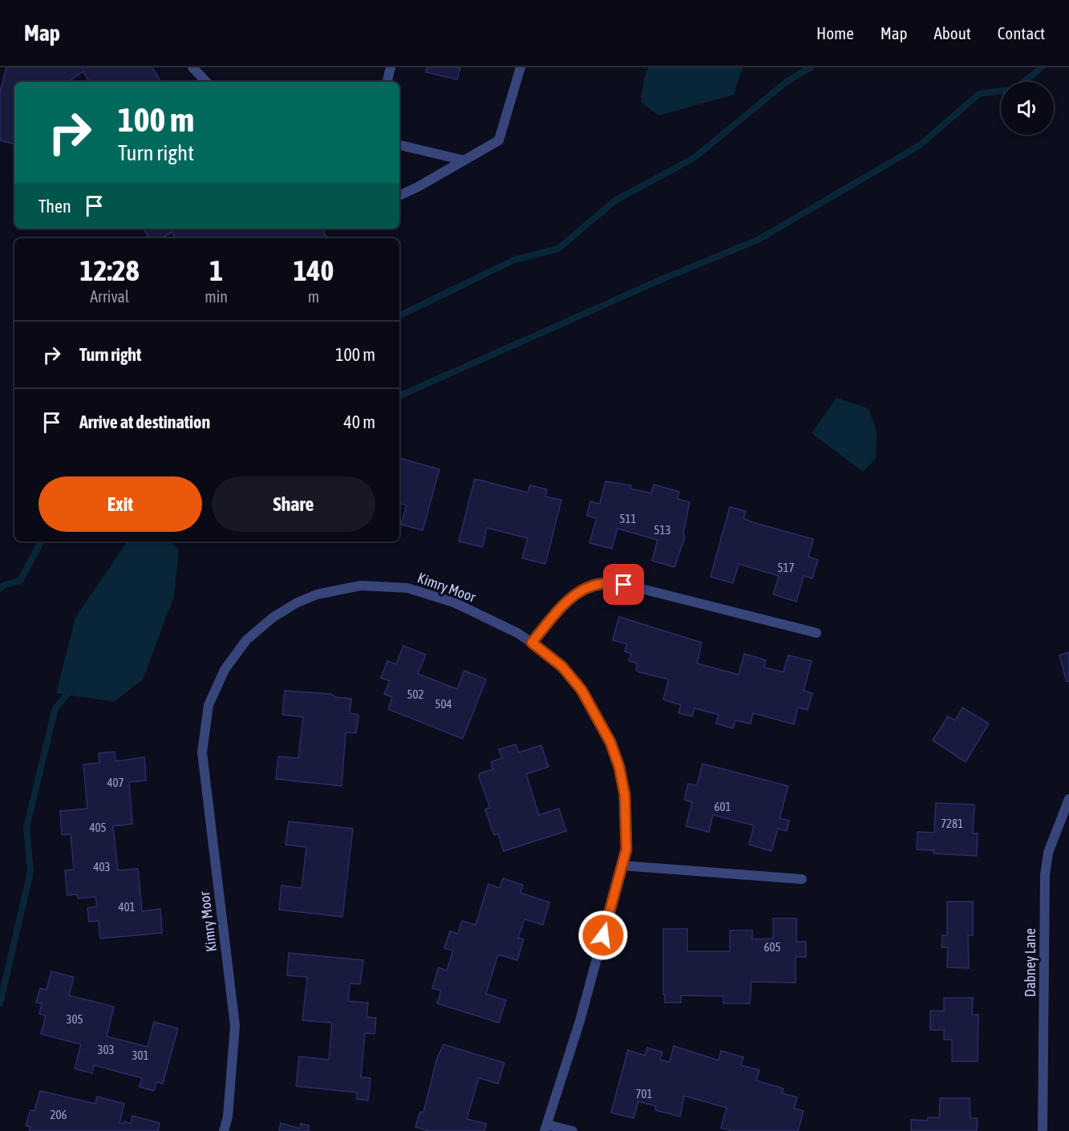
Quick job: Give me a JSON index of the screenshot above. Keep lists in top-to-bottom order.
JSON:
{
  "streets": {
    "street": ["Kimry Moor", "Dabney Lane"]
  },
  "house_numbers": [
    "511",
    "513",
    "517",
    "502",
    "504",
    "407",
    "601",
    "7281",
    "405",
    "403",
    "401",
    "605",
    "305",
    "303",
    "301",
    "701",
    "206"
  ],
  "page": {
    "header": "Map",
    "nav": [
      "Home",
      "Map",
      "About",
      "Contact"
    ],
    "turn": ["100 m", "Turn right"],
    "then": "Then",
    "eta": [
      "12:28",
      "Arrival",
      "1",
      "min",
      "140",
      "m"
    ],
    "list": [
      {
        "name": "Turn right",
        "value": "100 m"
      },
      {
        "name": "Arrive at destination",
        "value": "40 m"
      }
    ],
    "buttons": ["Exit", "Share"]
  }
}
